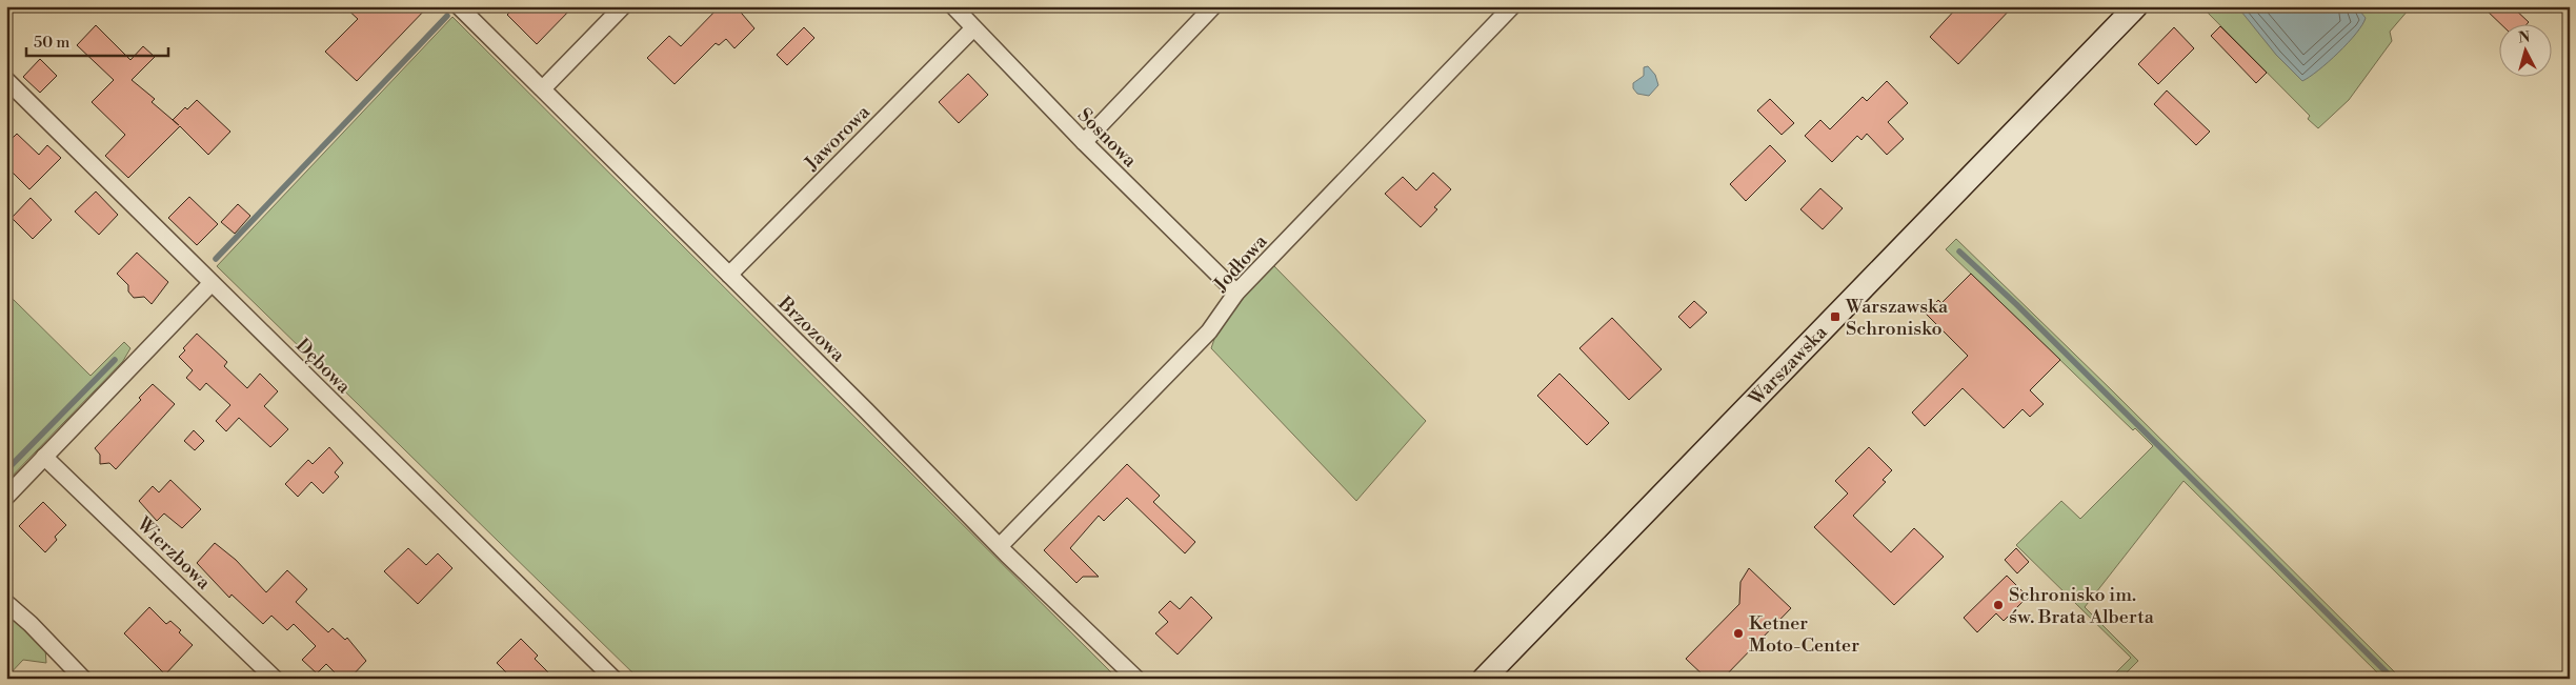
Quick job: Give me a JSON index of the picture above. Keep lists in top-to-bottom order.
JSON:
{
  "streets": {
    "main road": ["Warszawska"],
    "street": [
      "Jaworowa",
      "Sosnowa",
      "Jodłowa",
      "Brzozowa",
      "Dębowa",
      "Wierzbowa"
    ]
  },
  "crossings": [
    ["Jaworowa", "Sosnowa"],
    ["Jaworowa", "Brzozowa"],
    ["Sosnowa", "Jodłowa"],
    ["Jodłowa", "Brzozowa"]
  ],
  "places": {
    "transit": ["Warszawska Schronisko"],
    "other": ["Schronisko im. św. Brata Alberta", "Ketner Moto-Center"]
  },
  "scale_bar": "50 m",
  "north": "top"
}
